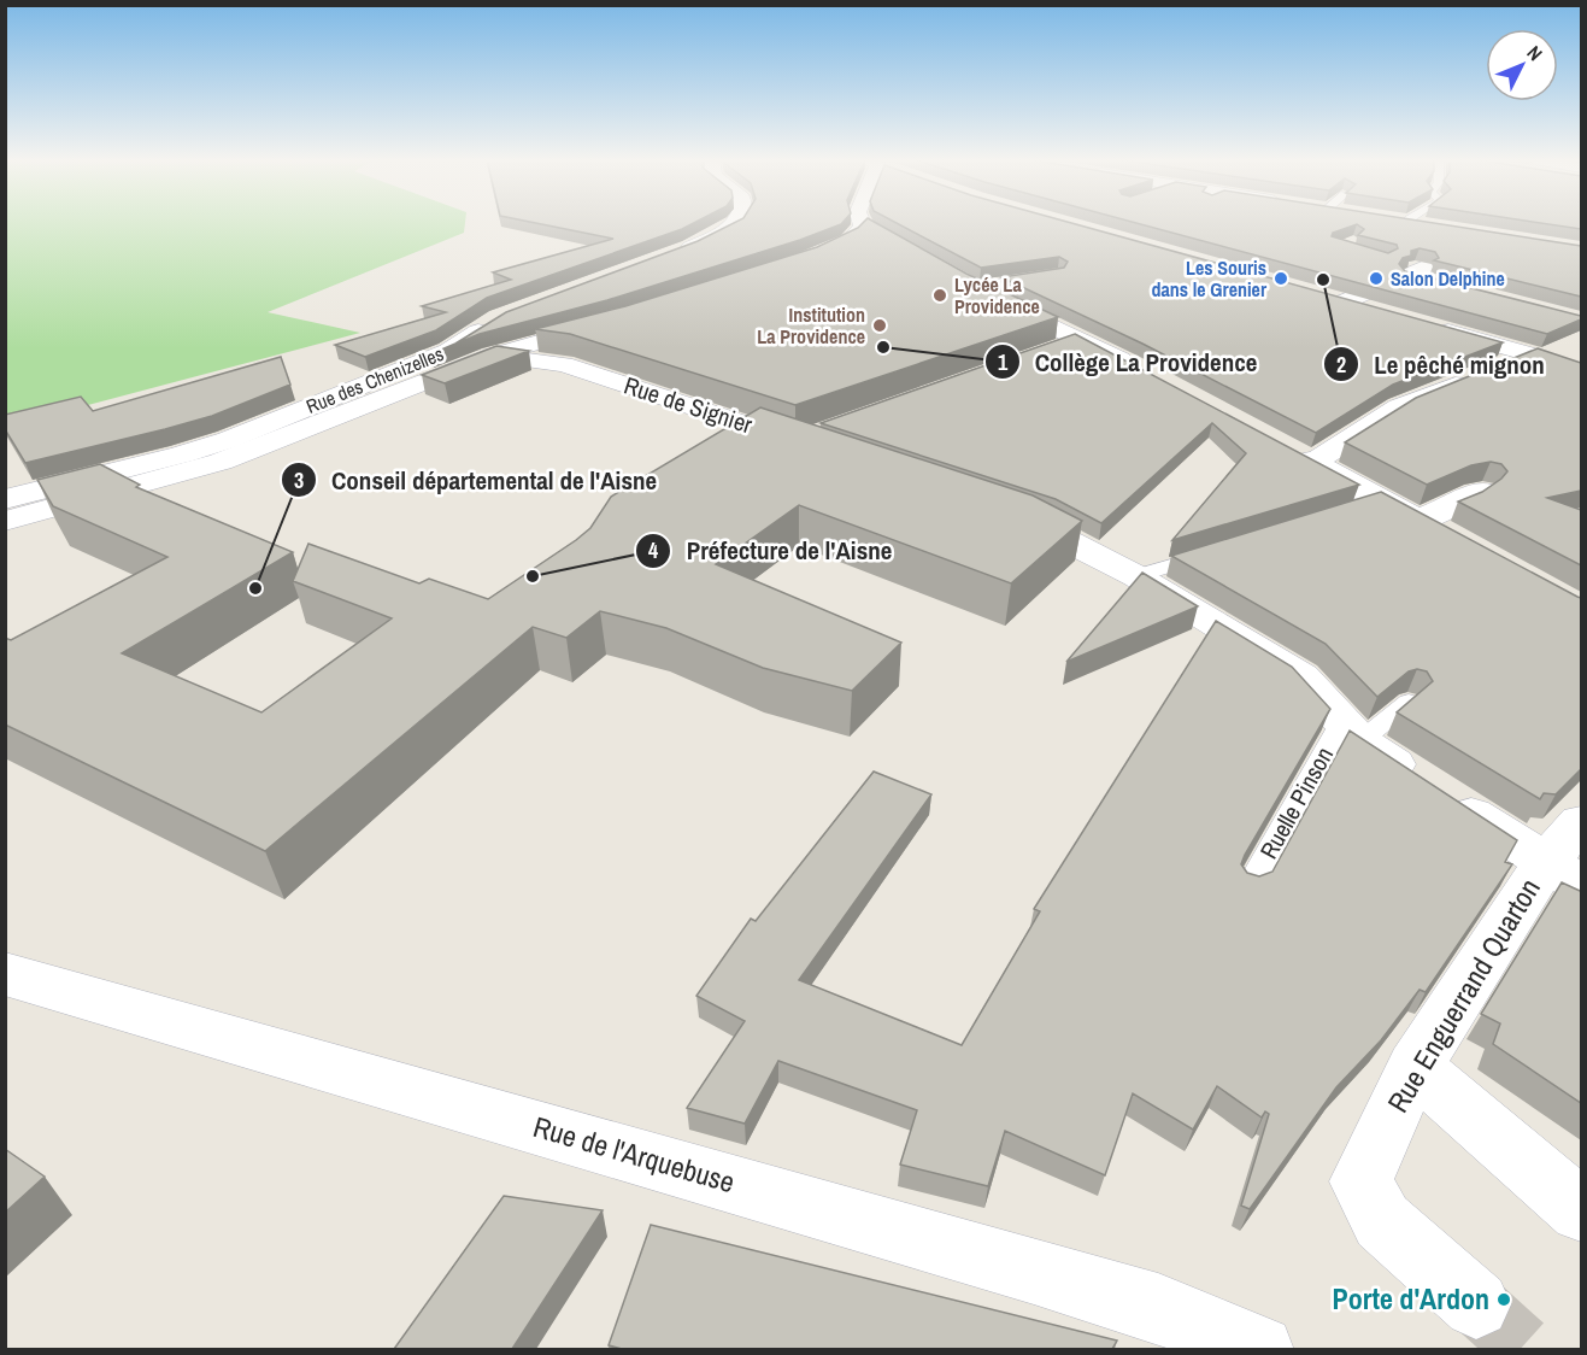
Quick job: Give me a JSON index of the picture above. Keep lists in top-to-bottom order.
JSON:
{
  "streets": {
    "street": [
      "Rue des Chenizelles",
      "Rue de Signier",
      "Rue Enguerrand Quarton",
      "Rue de l'Arquebuse"
    ],
    "lane": ["Ruelle Pinson"]
  },
  "places": [
    "Les Souris dans le Grenier",
    "Salon Delphine",
    "Le pêché mignon",
    "Lycée La Providence",
    "Institution La Providence",
    "Collège La Providence",
    "Préfecture de l'Aisne",
    "Conseil départemental de l'Aisne",
    "Porte d'Ardon"
  ],
  "north": "top right"
}
